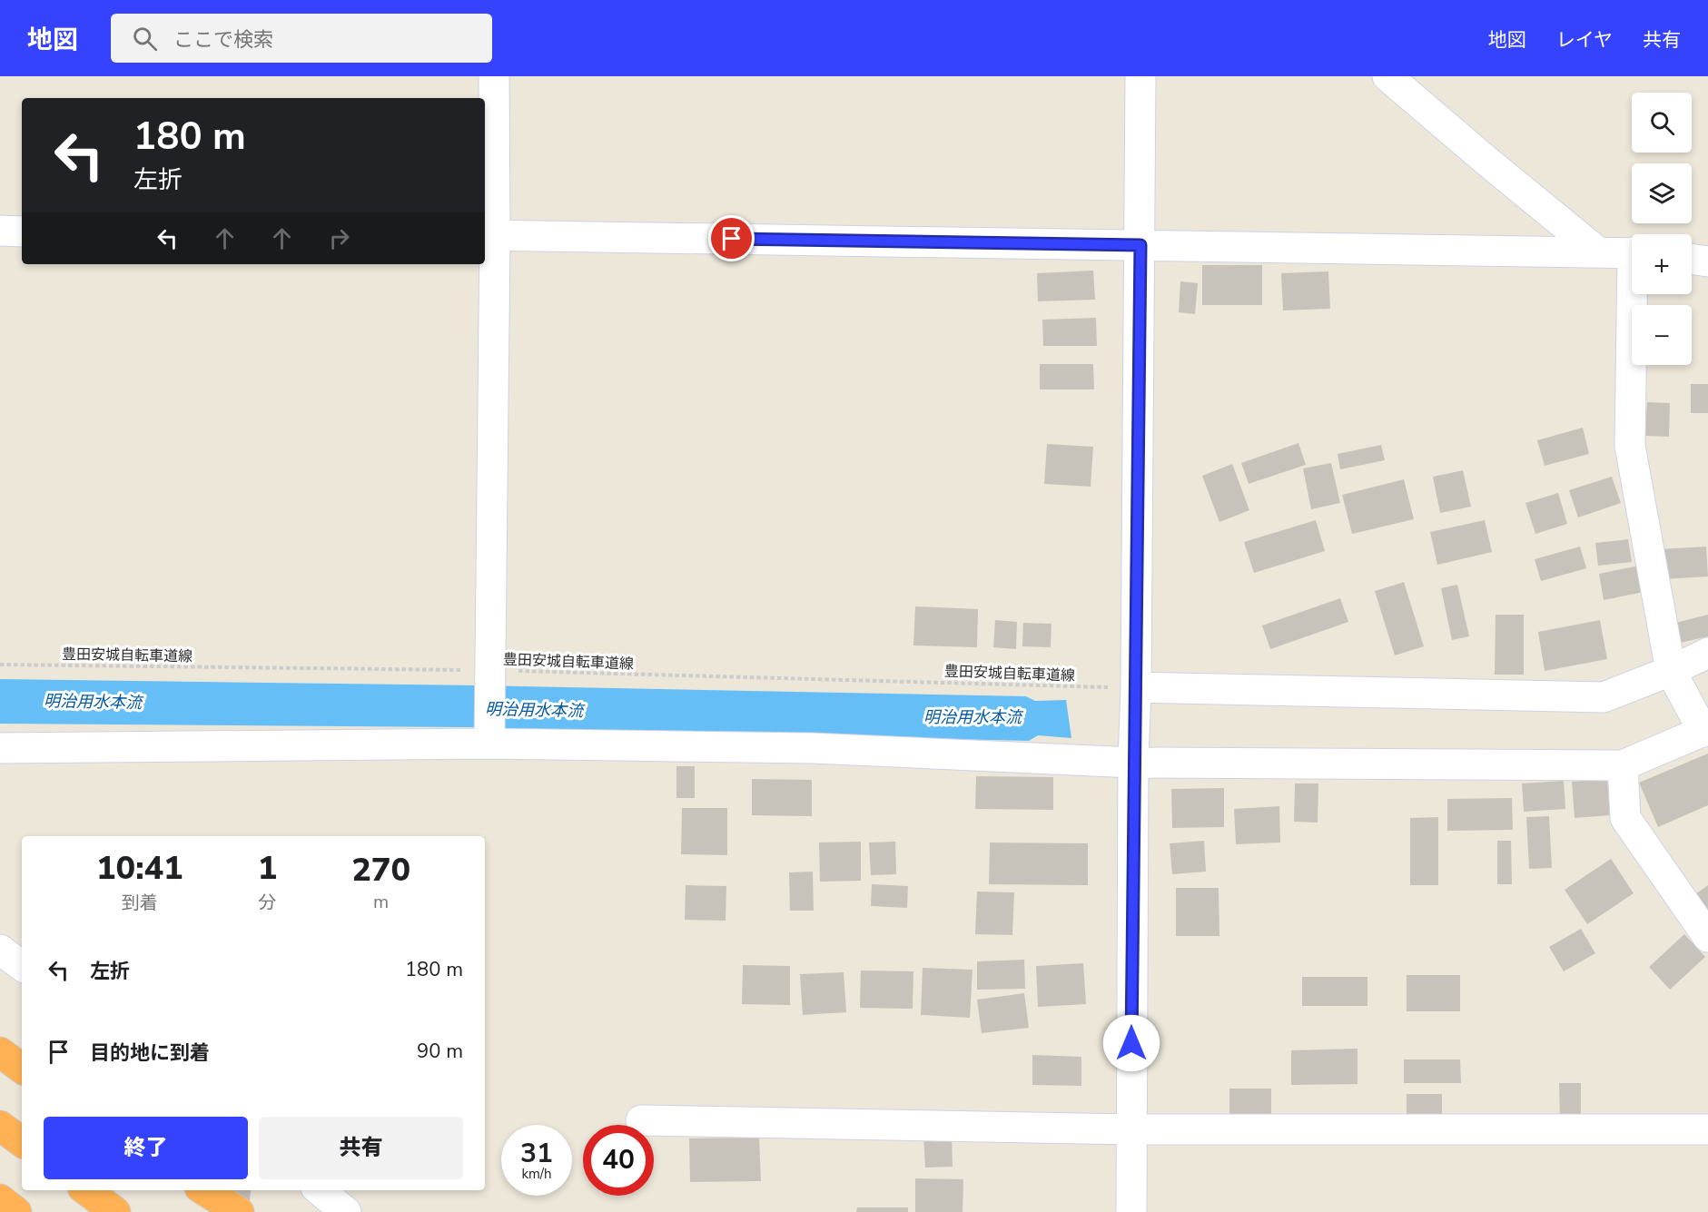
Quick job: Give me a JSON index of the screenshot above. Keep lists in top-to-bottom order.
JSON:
{
  "streets": {
    "path": ["豊田安城自転車道線"]
  },
  "water": ["明治用水本流"],
  "page": {
    "header": "地図",
    "search": "ここで検索",
    "nav": ["地図", "レイヤ", "共有"],
    "map_buttons": ["+", "−"],
    "turn": ["180 m", "左折"],
    "eta": [
      "10:41",
      "到着",
      "1",
      "分",
      "270",
      "m"
    ],
    "list": [
      {
        "name": "左折",
        "value": "180 m"
      },
      {
        "name": "目的地に到着",
        "value": "90 m"
      }
    ],
    "buttons": ["終了", "共有"],
    "speed": "31 km/h",
    "limit": "40"
  }
}
